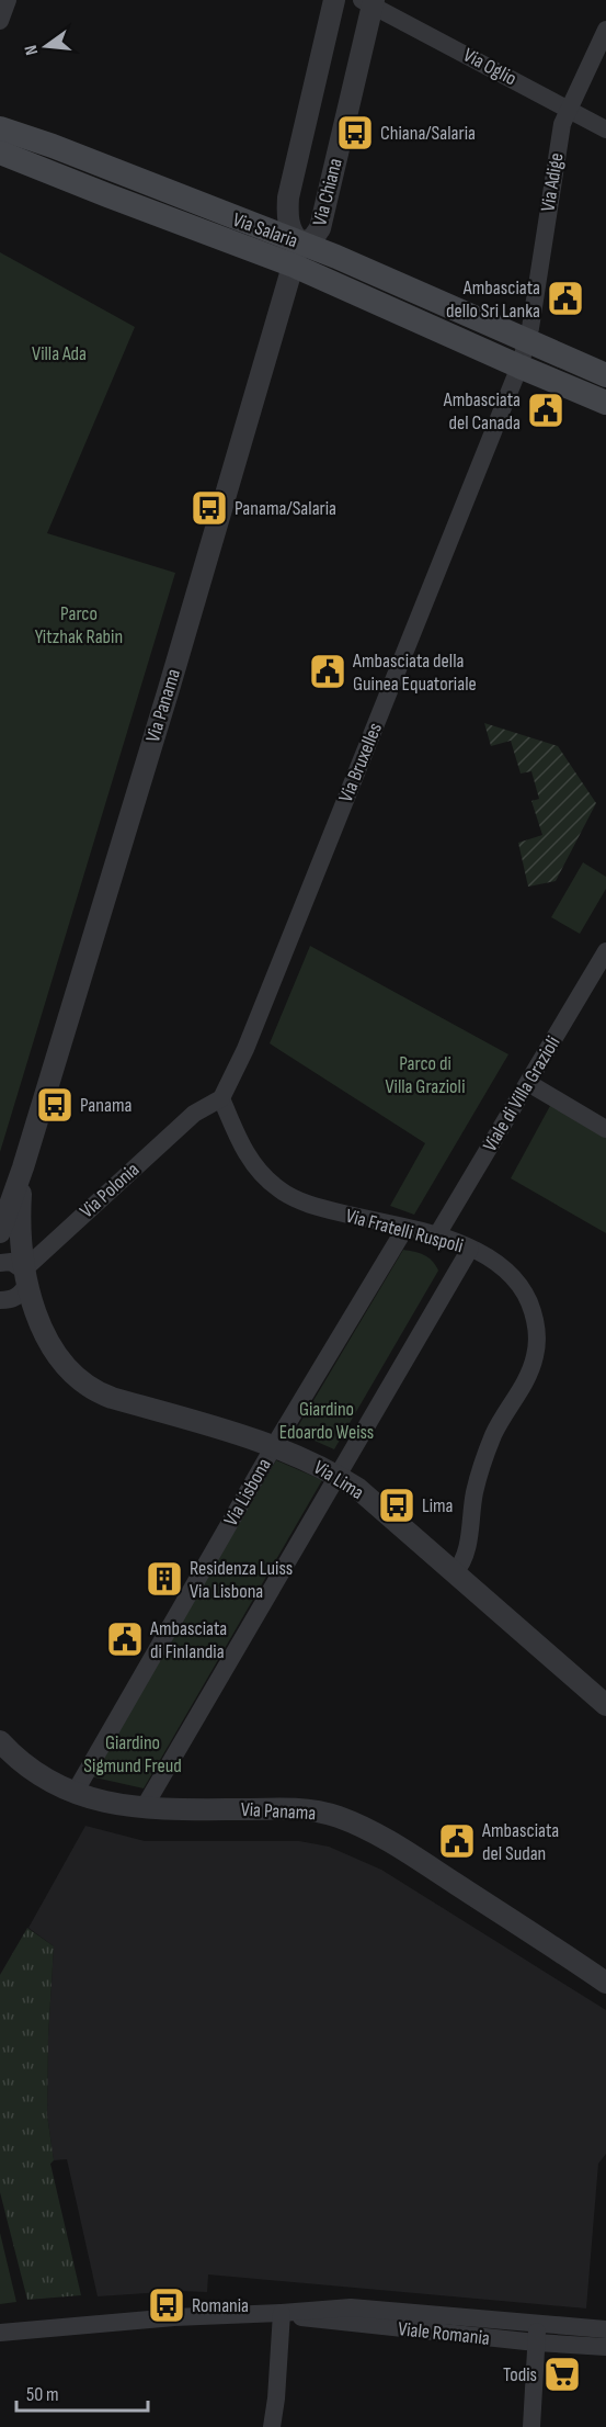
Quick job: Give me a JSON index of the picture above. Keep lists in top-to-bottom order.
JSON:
{
  "streets": {
    "main road": ["Via Salaria"],
    "street": [
      "Via Oglio",
      "Via Adige",
      "Via Chiana",
      "Via Panama",
      "Via Bruxelles",
      "Viale di Villa Grazioli",
      "Via Polonia",
      "Via Fratelli Ruspoli",
      "Via Lima",
      "Via Lisbona",
      "Viale Romania"
    ]
  },
  "crossings": [
    ["Via Oglio", "Via Adige"],
    ["Via Oglio", "Via Chiana"],
    ["Via Adige", "Via Salaria"],
    ["Via Chiana", "Via Salaria"],
    ["Via Chiana", "Via Panama"],
    ["Via Salaria", "Via Panama"],
    ["Via Salaria", "Via Bruxelles"],
    ["Via Panama", "Via Lima"],
    ["Via Panama", "Via Lisbona"],
    ["Via Bruxelles", "Via Polonia"],
    ["Via Bruxelles", "Via Fratelli Ruspoli"],
    ["Viale di Villa Grazioli", "Via Fratelli Ruspoli"],
    ["Via Polonia", "Via Fratelli Ruspoli"],
    ["Via Polonia", "Via Lima"],
    ["Via Fratelli Ruspoli", "Via Lima"],
    ["Via Fratelli Ruspoli", "Via Lisbona"],
    ["Via Lima", "Via Lisbona"]
  ],
  "parks": [
    "Villa Ada",
    "Parco Yitzhak Rabin",
    "Parco di Villa Grazioli",
    "Giardino Edoardo Weiss",
    "Giardino Sigmund Freud"
  ],
  "places": {
    "bus stop": [
      "Chiana/Salaria",
      "Panama/Salaria",
      "Panama",
      "Lima",
      "Romania"
    ],
    "public building": [
      "Ambasciata dello Sri Lanka",
      "Ambasciata del Canada",
      "Ambasciata della Guinea Equatoriale",
      "Ambasciata di Finlandia",
      "Ambasciata del Sudan"
    ],
    "building": ["Residenza Luiss Via Lisbona"],
    "supermarket": ["Todis"]
  },
  "scale_bar": "50 m",
  "north": "left"
}
